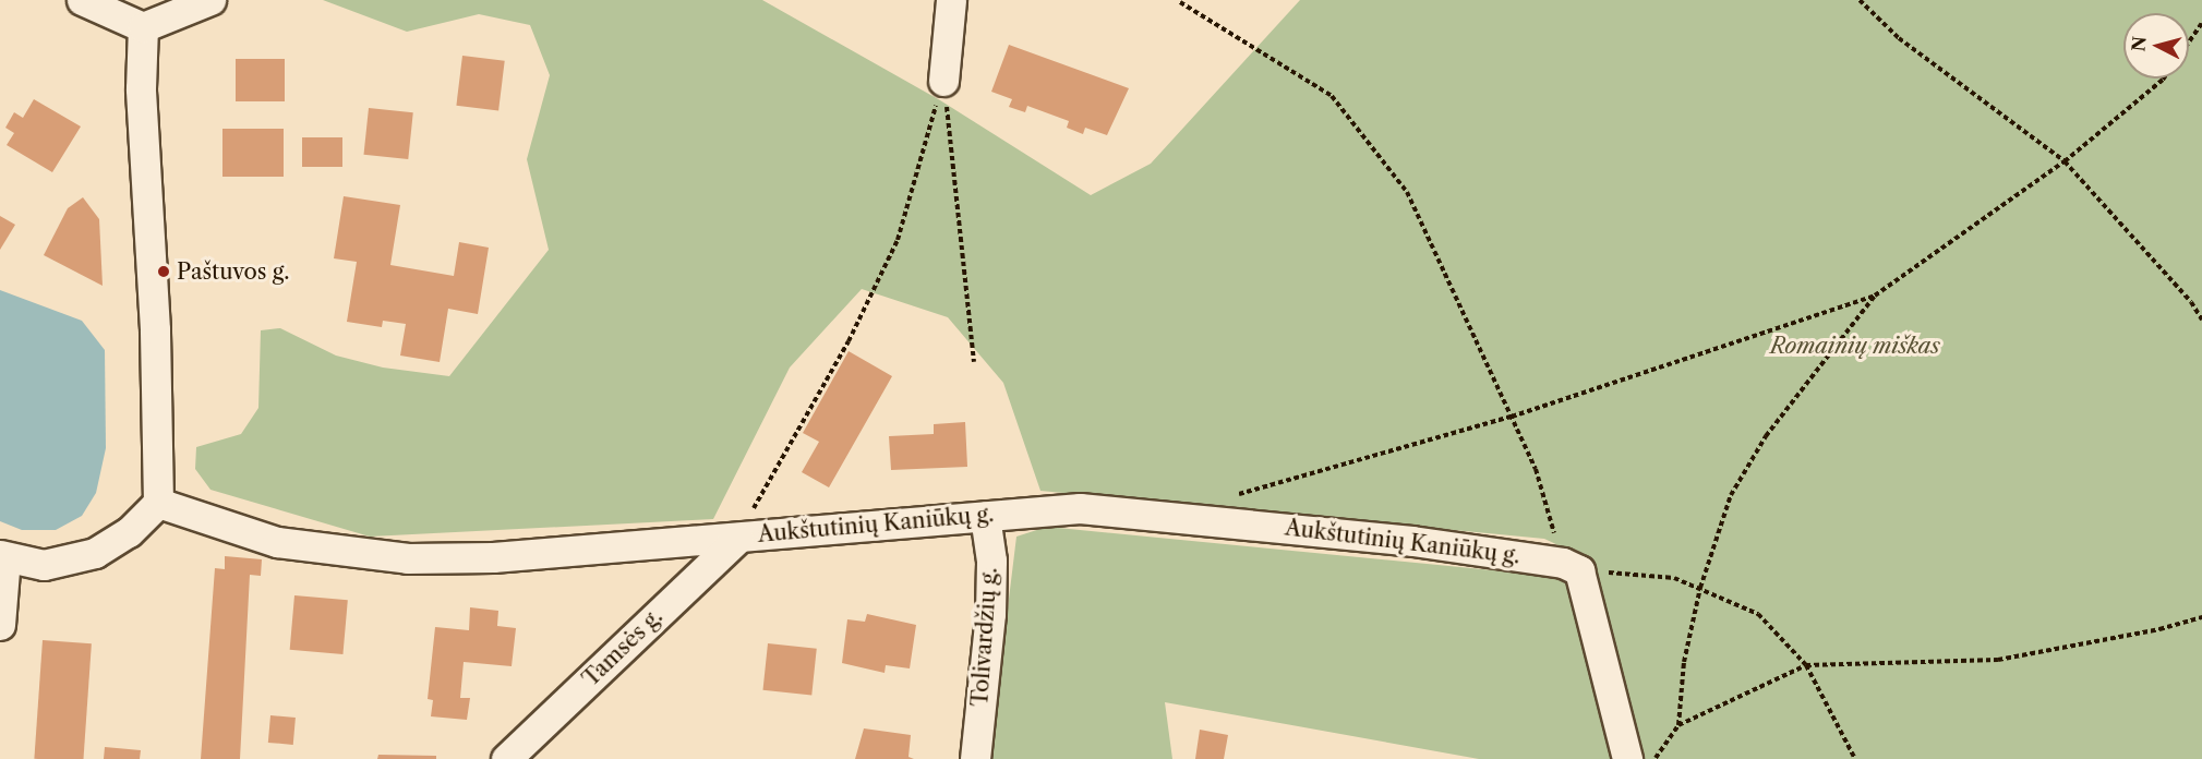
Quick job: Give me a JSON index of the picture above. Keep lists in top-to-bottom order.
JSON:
{
  "streets": {
    "street": ["Aukštutinių Kaniūkų g.", "Tolivardžių g.", "Tamsės g."]
  },
  "crossings": [
    ["Aukštutinių Kaniūkų g.", "Tolivardžių g."],
    ["Aukštutinių Kaniūkų g.", "Tamsės g."]
  ],
  "parks": ["Romainių miškas"],
  "places": ["Paštuvos g."],
  "north": "left"
}
